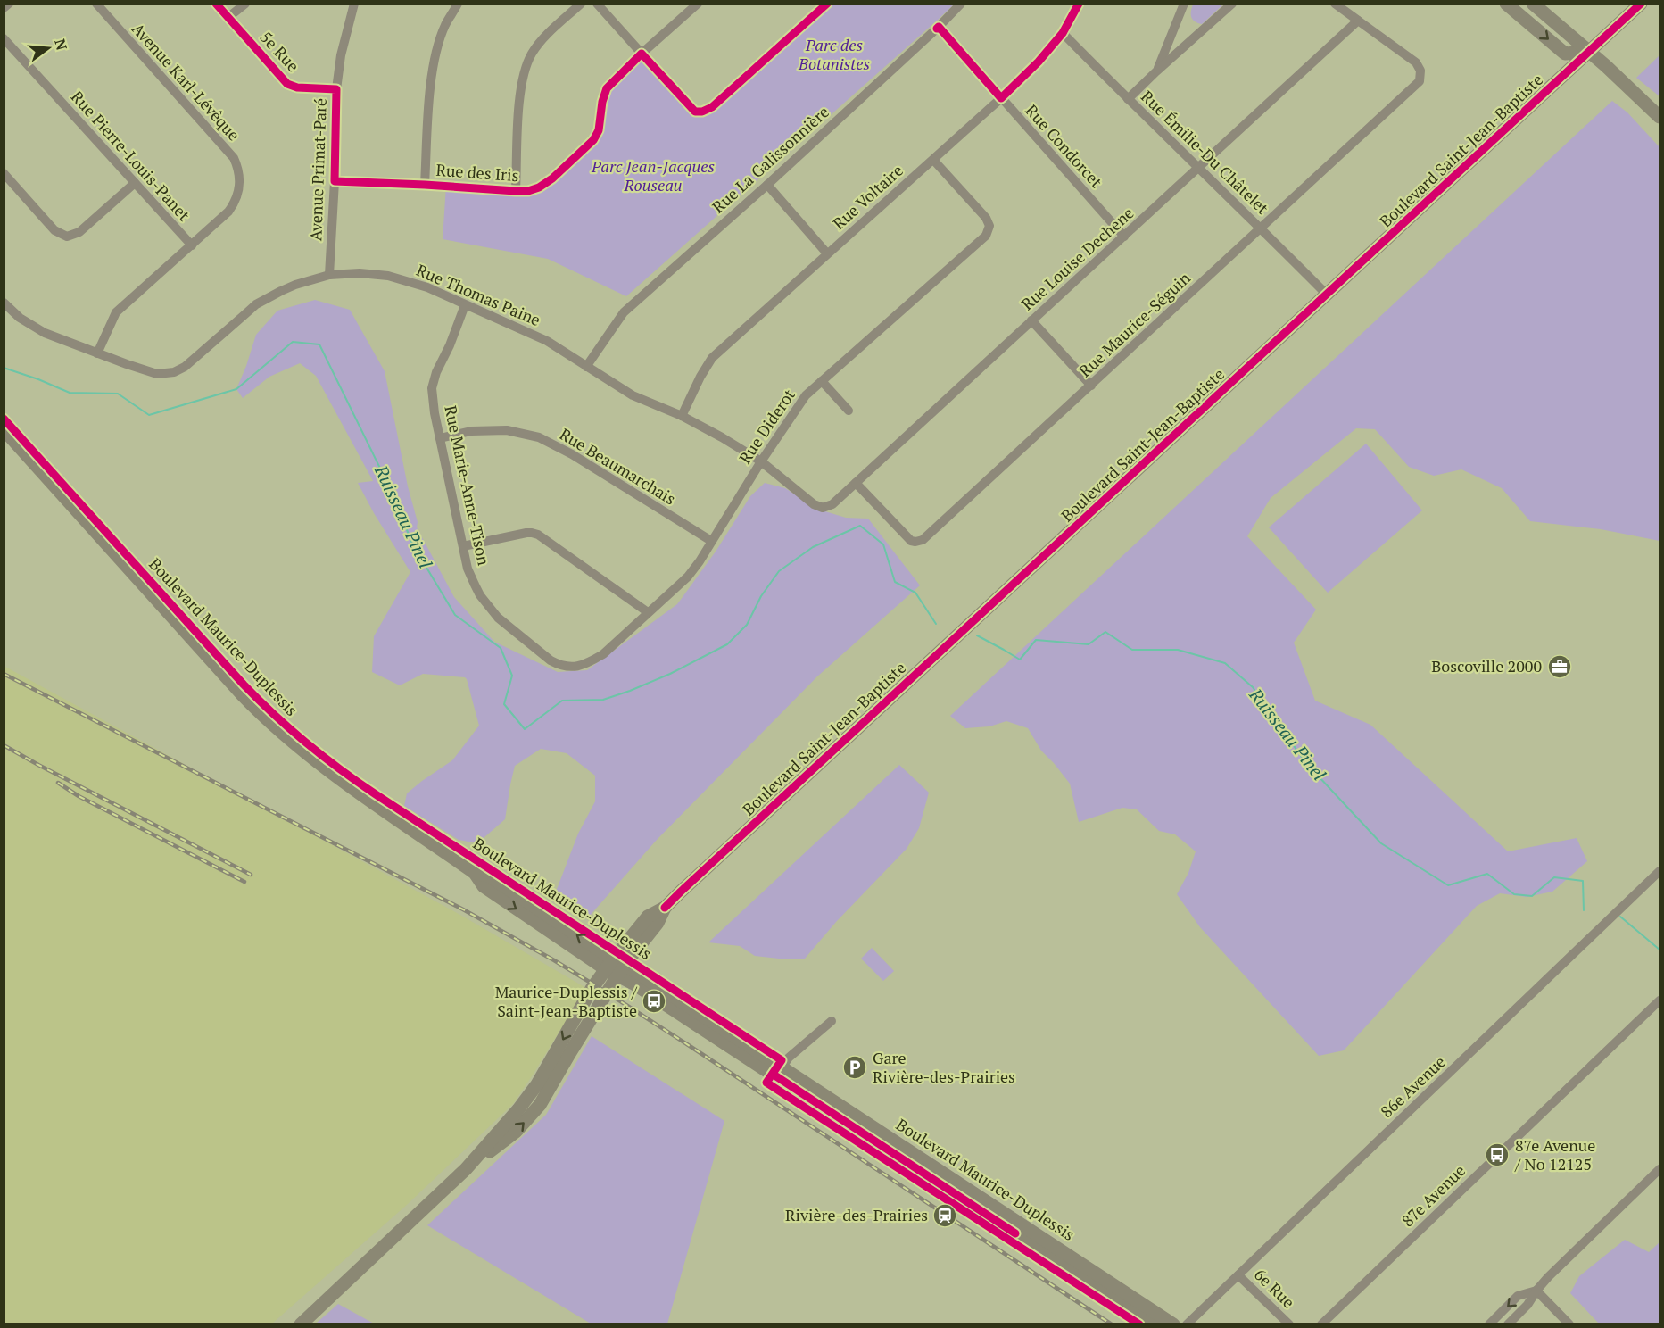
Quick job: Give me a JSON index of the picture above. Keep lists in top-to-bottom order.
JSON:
{
  "streets": {
    "street": [
      "5e Rue",
      "Avenue Karl-Lévêque",
      "Rue Condorcet",
      "Boulevard Saint-Jean-Baptiste",
      "Rue Émilie-Du Châtelet",
      "Rue Pierre-Louis-Panet",
      "Rue La Galissonnière",
      "Avenue Primat-Paré",
      "Rue des Iris",
      "Rue Voltaire",
      "Rue Louise Dechene",
      "Rue Thomas Paine",
      "Rue Maurice-Séguin",
      "Rue Diderot",
      "Rue Beaumarchais",
      "Rue Marie-Anne-Tison",
      "Boulevard Maurice-Duplessis",
      "86e Avenue",
      "87e Avenue",
      "6e Rue"
    ]
  },
  "crossings": [
    ["5e Rue", "Avenue Primat-Paré"],
    ["Avenue Karl-Lévêque", "Rue Pierre-Louis-Panet"],
    ["Rue Condorcet", "Rue La Galissonnière"],
    ["Rue Condorcet", "Rue Voltaire"],
    ["Rue Condorcet", "Rue Louise Dechene"],
    ["Boulevard Saint-Jean-Baptiste", "Rue Émilie-Du Châtelet"],
    ["Boulevard Saint-Jean-Baptiste", "Boulevard Maurice-Duplessis"],
    ["Rue Émilie-Du Châtelet", "Rue Voltaire"],
    ["Rue Émilie-Du Châtelet", "Rue Louise Dechene"],
    ["Rue Émilie-Du Châtelet", "Rue Maurice-Séguin"],
    ["Rue La Galissonnière", "Rue Thomas Paine"],
    ["Avenue Primat-Paré", "Rue des Iris"],
    ["Avenue Primat-Paré", "Rue Thomas Paine"],
    ["Rue Voltaire", "Rue Thomas Paine"],
    ["Rue Voltaire", "Rue Diderot"],
    ["Rue Louise Dechene", "Rue Thomas Paine"],
    ["Rue Louise Dechene", "Rue Maurice-Séguin"],
    ["Rue Thomas Paine", "Rue Diderot"],
    ["Rue Thomas Paine", "Rue Marie-Anne-Tison"],
    ["Rue Diderot", "Rue Beaumarchais"],
    ["Rue Diderot", "Rue Marie-Anne-Tison"],
    ["Rue Beaumarchais", "Rue Marie-Anne-Tison"],
    ["86e Avenue", "6e Rue"]
  ],
  "water": ["Ruisseau Pinel"],
  "parks": ["Parc des Botanistes", "Parc Jean-Jacques Rouseau"],
  "places": {
    "office": ["Boscoville 2000"],
    "bus stop": ["Maurice-Duplessis / Saint-Jean-Baptiste", "87e Avenue / No 12125"],
    "parking": ["Gare Rivière-des-Prairies"],
    "station": ["Rivière-des-Prairies"]
  },
  "north": "right"
}
